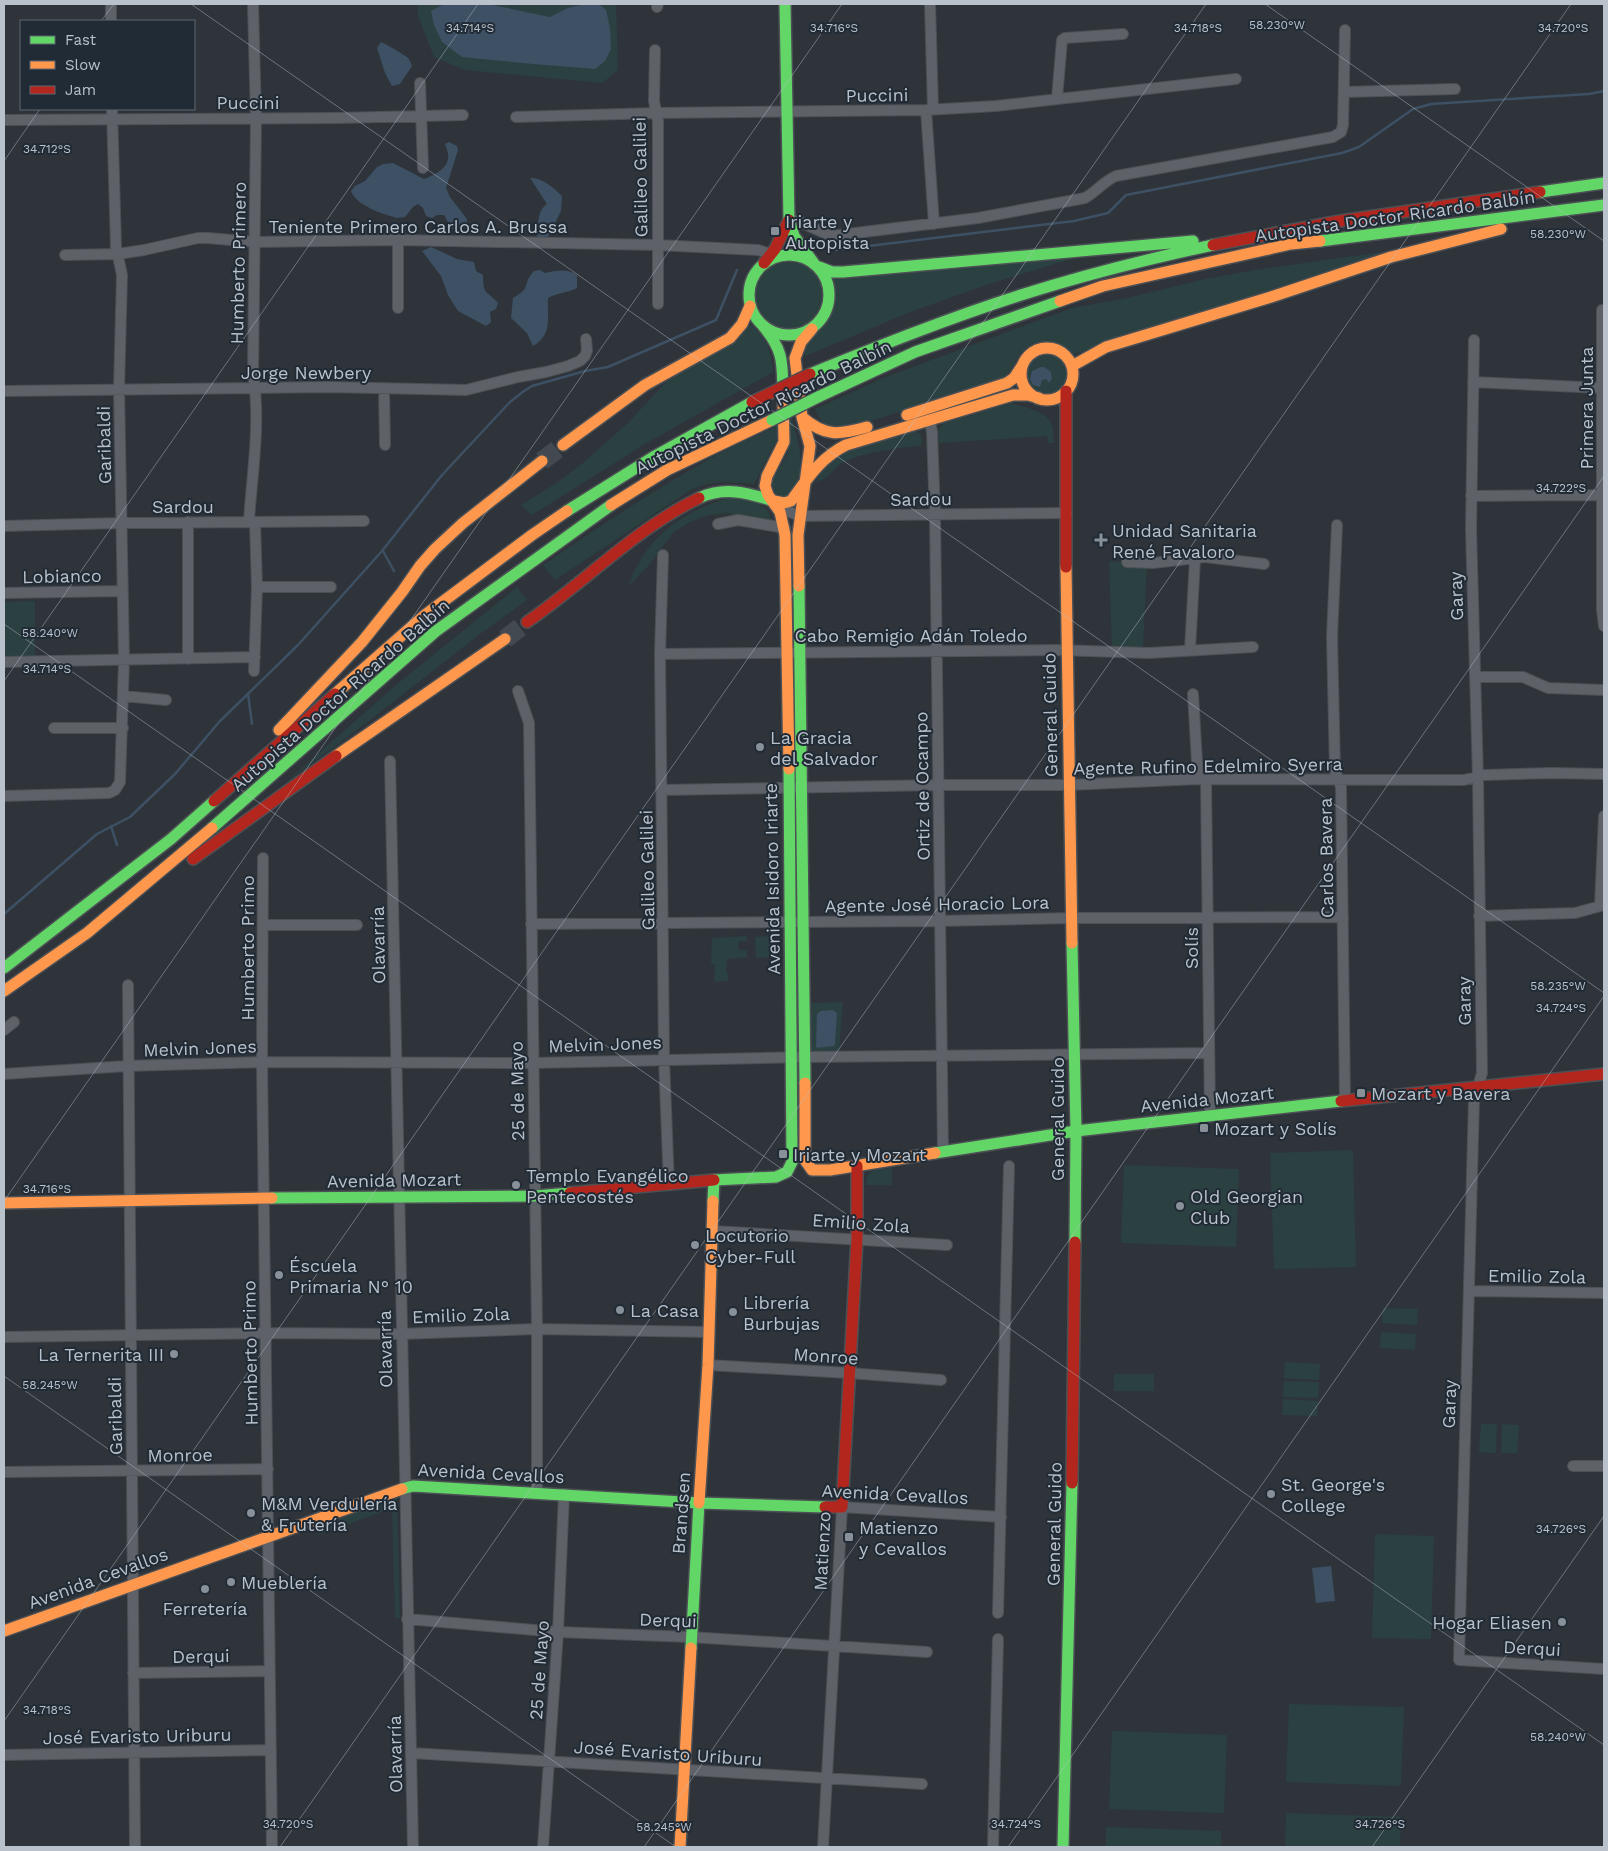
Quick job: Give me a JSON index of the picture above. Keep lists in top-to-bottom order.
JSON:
{
  "streets": {
    "main road": [
      "Autopista Doctor Ricardo Balbín",
      "General Guido",
      "Avenida Isidoro Iriarte",
      "Avenida Mozart",
      "Avenida Cevallos",
      "Brandsen",
      "Matienzo"
    ],
    "street": [
      "Puccini",
      "Galileo Galilei",
      "Teniente Primero Carlos A. Brussa",
      "Humberto Primero",
      "Jorge Newbery",
      "Primera Junta",
      "Garibaldi",
      "Sardou",
      "Lobianco",
      "Garay",
      "Cabo Remigio Adán Toledo",
      "Agente Rufino Edelmiro Syerra",
      "Ortiz de Ocampo",
      "Carlos Bavera",
      "Agente José Horacio Lora",
      "Olavarría",
      "Humberto Primo",
      "Solís",
      "Melvin Jones",
      "25 de Mayo",
      "Emilio Zola",
      "Monroe",
      "Derqui",
      "José Evaristo Uriburu"
    ]
  },
  "crossings": [
    ["Puccini", "Galileo Galilei"],
    ["Puccini", "Humberto Primero"],
    ["Puccini", "Garibaldi"],
    ["Galileo Galilei", "Teniente Primero Carlos A. Brussa"],
    ["Galileo Galilei", "Cabo Remigio Adán Toledo"],
    ["Galileo Galilei", "Agente Rufino Edelmiro Syerra"],
    ["Galileo Galilei", "Agente José Horacio Lora"],
    ["Galileo Galilei", "Melvin Jones"],
    ["Galileo Galilei", "Avenida Mozart"],
    ["Teniente Primero Carlos A. Brussa", "Humberto Primero"],
    ["Teniente Primero Carlos A. Brussa", "Garibaldi"],
    ["Teniente Primero Carlos A. Brussa", "Avenida Isidoro Iriarte"],
    ["Humberto Primero", "Jorge Newbery"],
    ["Humberto Primero", "Sardou"],
    ["Jorge Newbery", "Garibaldi"],
    ["Garibaldi", "Sardou"],
    ["Garibaldi", "Lobianco"],
    ["Garibaldi", "Melvin Jones"],
    ["Garibaldi", "Avenida Mozart"],
    ["Garibaldi", "Emilio Zola"],
    ["Garibaldi", "Monroe"],
    ["Garibaldi", "Avenida Cevallos"],
    ["Garibaldi", "Derqui"],
    ["Garibaldi", "José Evaristo Uriburu"],
    ["Sardou", "General Guido"],
    ["Sardou", "Ortiz de Ocampo"],
    ["Sardou", "Avenida Isidoro Iriarte"],
    ["Garay", "Agente Rufino Edelmiro Syerra"],
    ["Garay", "Avenida Mozart"],
    ["Garay", "Emilio Zola"],
    ["Garay", "Derqui"],
    ["Cabo Remigio Adán Toledo", "General Guido"],
    ["Cabo Remigio Adán Toledo", "Ortiz de Ocampo"],
    ["Cabo Remigio Adán Toledo", "Avenida Isidoro Iriarte"],
    ["General Guido", "Agente Rufino Edelmiro Syerra"],
    ["General Guido", "Agente José Horacio Lora"],
    ["General Guido", "Melvin Jones"],
    ["General Guido", "Avenida Mozart"],
    ["Agente Rufino Edelmiro Syerra", "Ortiz de Ocampo"],
    ["Agente Rufino Edelmiro Syerra", "Carlos Bavera"],
    ["Agente Rufino Edelmiro Syerra", "Avenida Isidoro Iriarte"],
    ["Agente Rufino Edelmiro Syerra", "Solís"],
    ["Ortiz de Ocampo", "Agente José Horacio Lora"],
    ["Ortiz de Ocampo", "Melvin Jones"],
    ["Ortiz de Ocampo", "Avenida Mozart"],
    ["Carlos Bavera", "Agente José Horacio Lora"],
    ["Carlos Bavera", "Avenida Mozart"],
    ["Avenida Isidoro Iriarte", "Agente José Horacio Lora"],
    ["Avenida Isidoro Iriarte", "Melvin Jones"],
    ["Avenida Isidoro Iriarte", "Avenida Mozart"],
    ["Agente José Horacio Lora", "Solís"],
    ["Agente José Horacio Lora", "25 de Mayo"],
    ["Olavarría", "Melvin Jones"],
    ["Olavarría", "Avenida Mozart"],
    ["Olavarría", "Emilio Zola"],
    ["Olavarría", "Avenida Cevallos"],
    ["Olavarría", "Derqui"],
    ["Olavarría", "José Evaristo Uriburu"],
    ["Humberto Primo", "Melvin Jones"],
    ["Humberto Primo", "Avenida Mozart"],
    ["Humberto Primo", "Emilio Zola"],
    ["Humberto Primo", "Monroe"],
    ["Humberto Primo", "Avenida Cevallos"],
    ["Humberto Primo", "Derqui"],
    ["Humberto Primo", "José Evaristo Uriburu"],
    ["Solís", "Melvin Jones"],
    ["Solís", "Avenida Mozart"],
    ["Melvin Jones", "25 de Mayo"],
    ["25 de Mayo", "Avenida Mozart"],
    ["25 de Mayo", "Emilio Zola"],
    ["25 de Mayo", "Avenida Cevallos"],
    ["25 de Mayo", "Derqui"],
    ["25 de Mayo", "José Evaristo Uriburu"],
    ["Avenida Mozart", "Brandsen"],
    ["Avenida Mozart", "Matienzo"],
    ["Emilio Zola", "Brandsen"],
    ["Emilio Zola", "Matienzo"],
    ["Monroe", "Brandsen"],
    ["Monroe", "Matienzo"],
    ["Avenida Cevallos", "Brandsen"],
    ["Avenida Cevallos", "Matienzo"],
    ["Brandsen", "Derqui"],
    ["Brandsen", "José Evaristo Uriburu"],
    ["Matienzo", "Derqui"],
    ["Matienzo", "José Evaristo Uriburu"]
  ],
  "places": {
    "transit": [
      "Iriarte y Autopista",
      "Mozart y Bavera",
      "Mozart y Solís",
      "Iriarte y Mozart",
      "Matienzo y Cevallos"
    ],
    "health": ["Unidad Sanitaria René Favaloro"],
    "other": [
      "La Gracia del Salvador",
      "Templo Evangélico Pentecostés",
      "Old Georgian Club",
      "Locutorio Cyber-Full",
      "Éscuela Primaria N° 10",
      "La Casa",
      "Librería Burbujas",
      "La Ternerita III",
      "St. George's College",
      "M&M Verdulería & Frutería",
      "Mueblería",
      "Ferretería",
      "Hogar Eliasen"
    ]
  },
  "legend": ["Fast", "Slow", "Jam"],
  "coordinates": [
    "58.230°W",
    "34.714°S",
    "34.716°S",
    "34.718°S",
    "34.720°S",
    "34.712°S",
    "34.722°S",
    "58.240°W",
    "58.235°W",
    "34.724°S",
    "58.245°W",
    "34.726°S"
  ]
}
